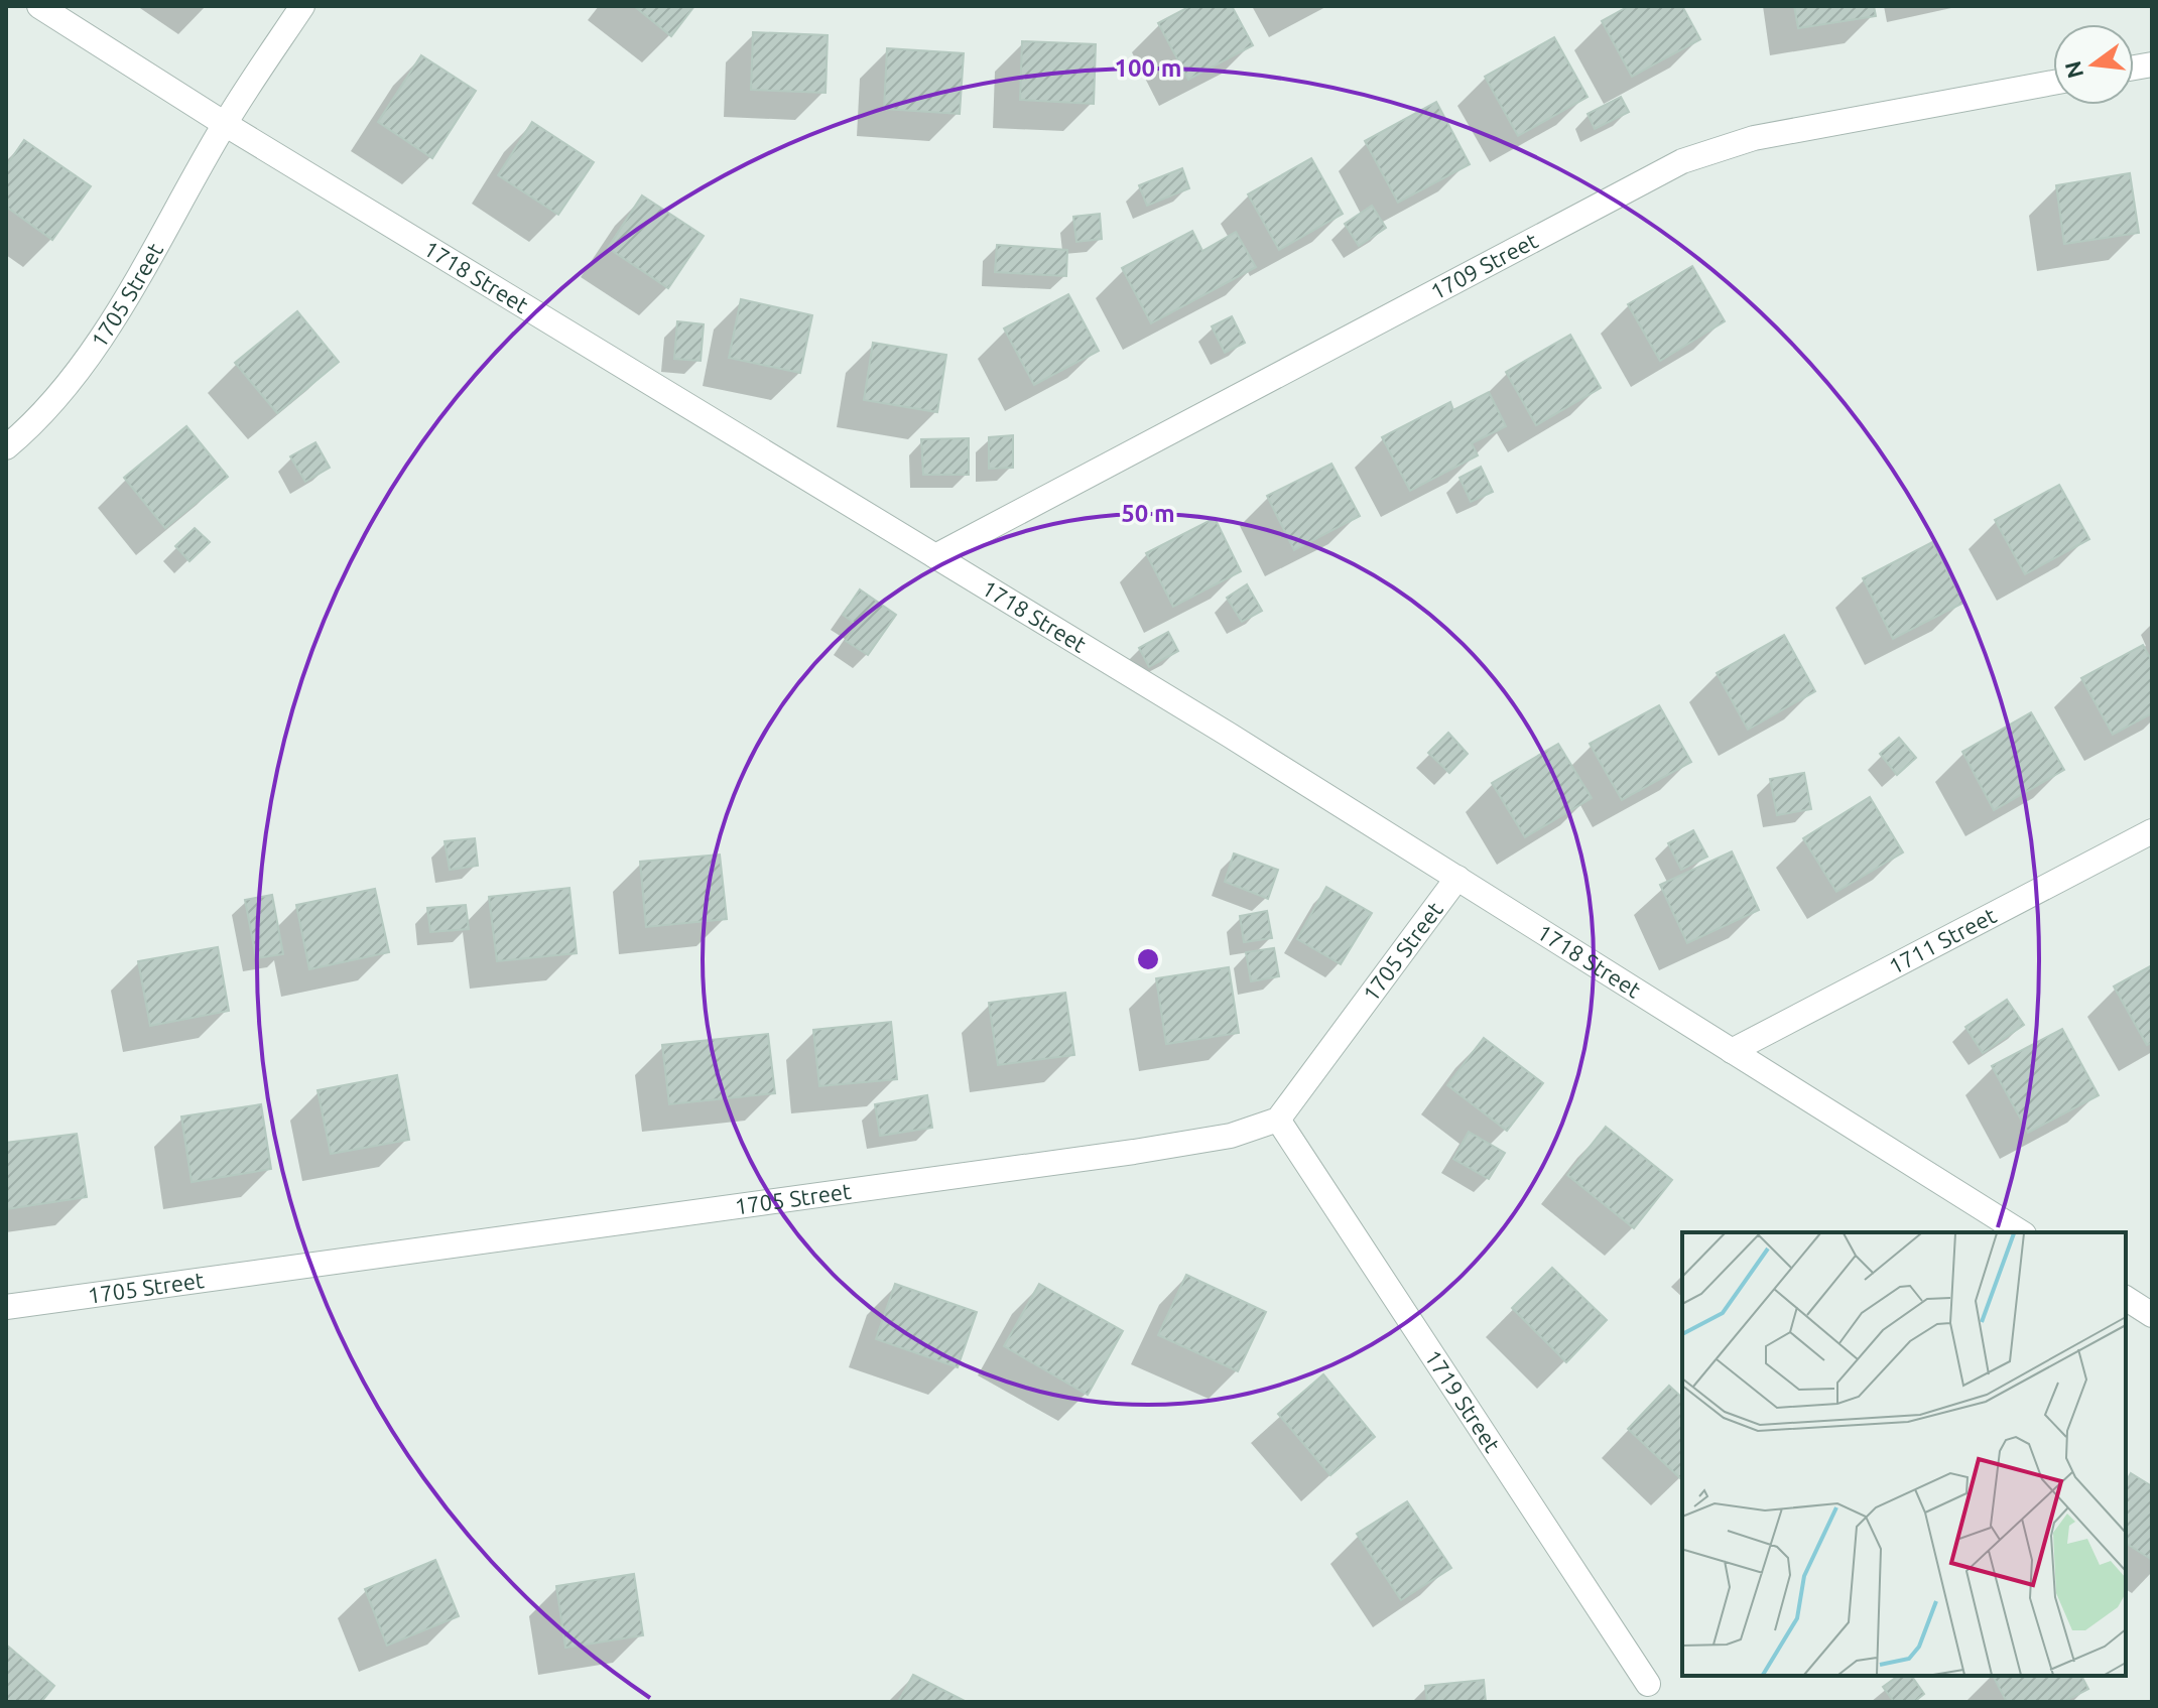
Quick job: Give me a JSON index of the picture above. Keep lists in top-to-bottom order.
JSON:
{
  "streets": {
    "street": [
      "1709 Street",
      "1718 Street",
      "1705 Street",
      "1711 Street",
      "1719 Street"
    ]
  },
  "crossings": [
    ["1709 Street", "1718 Street"],
    ["1718 Street", "1705 Street"],
    ["1718 Street", "1711 Street"],
    ["1705 Street", "1719 Street"]
  ],
  "north": "left",
  "rings": ["100 m", "50 m"]
}
